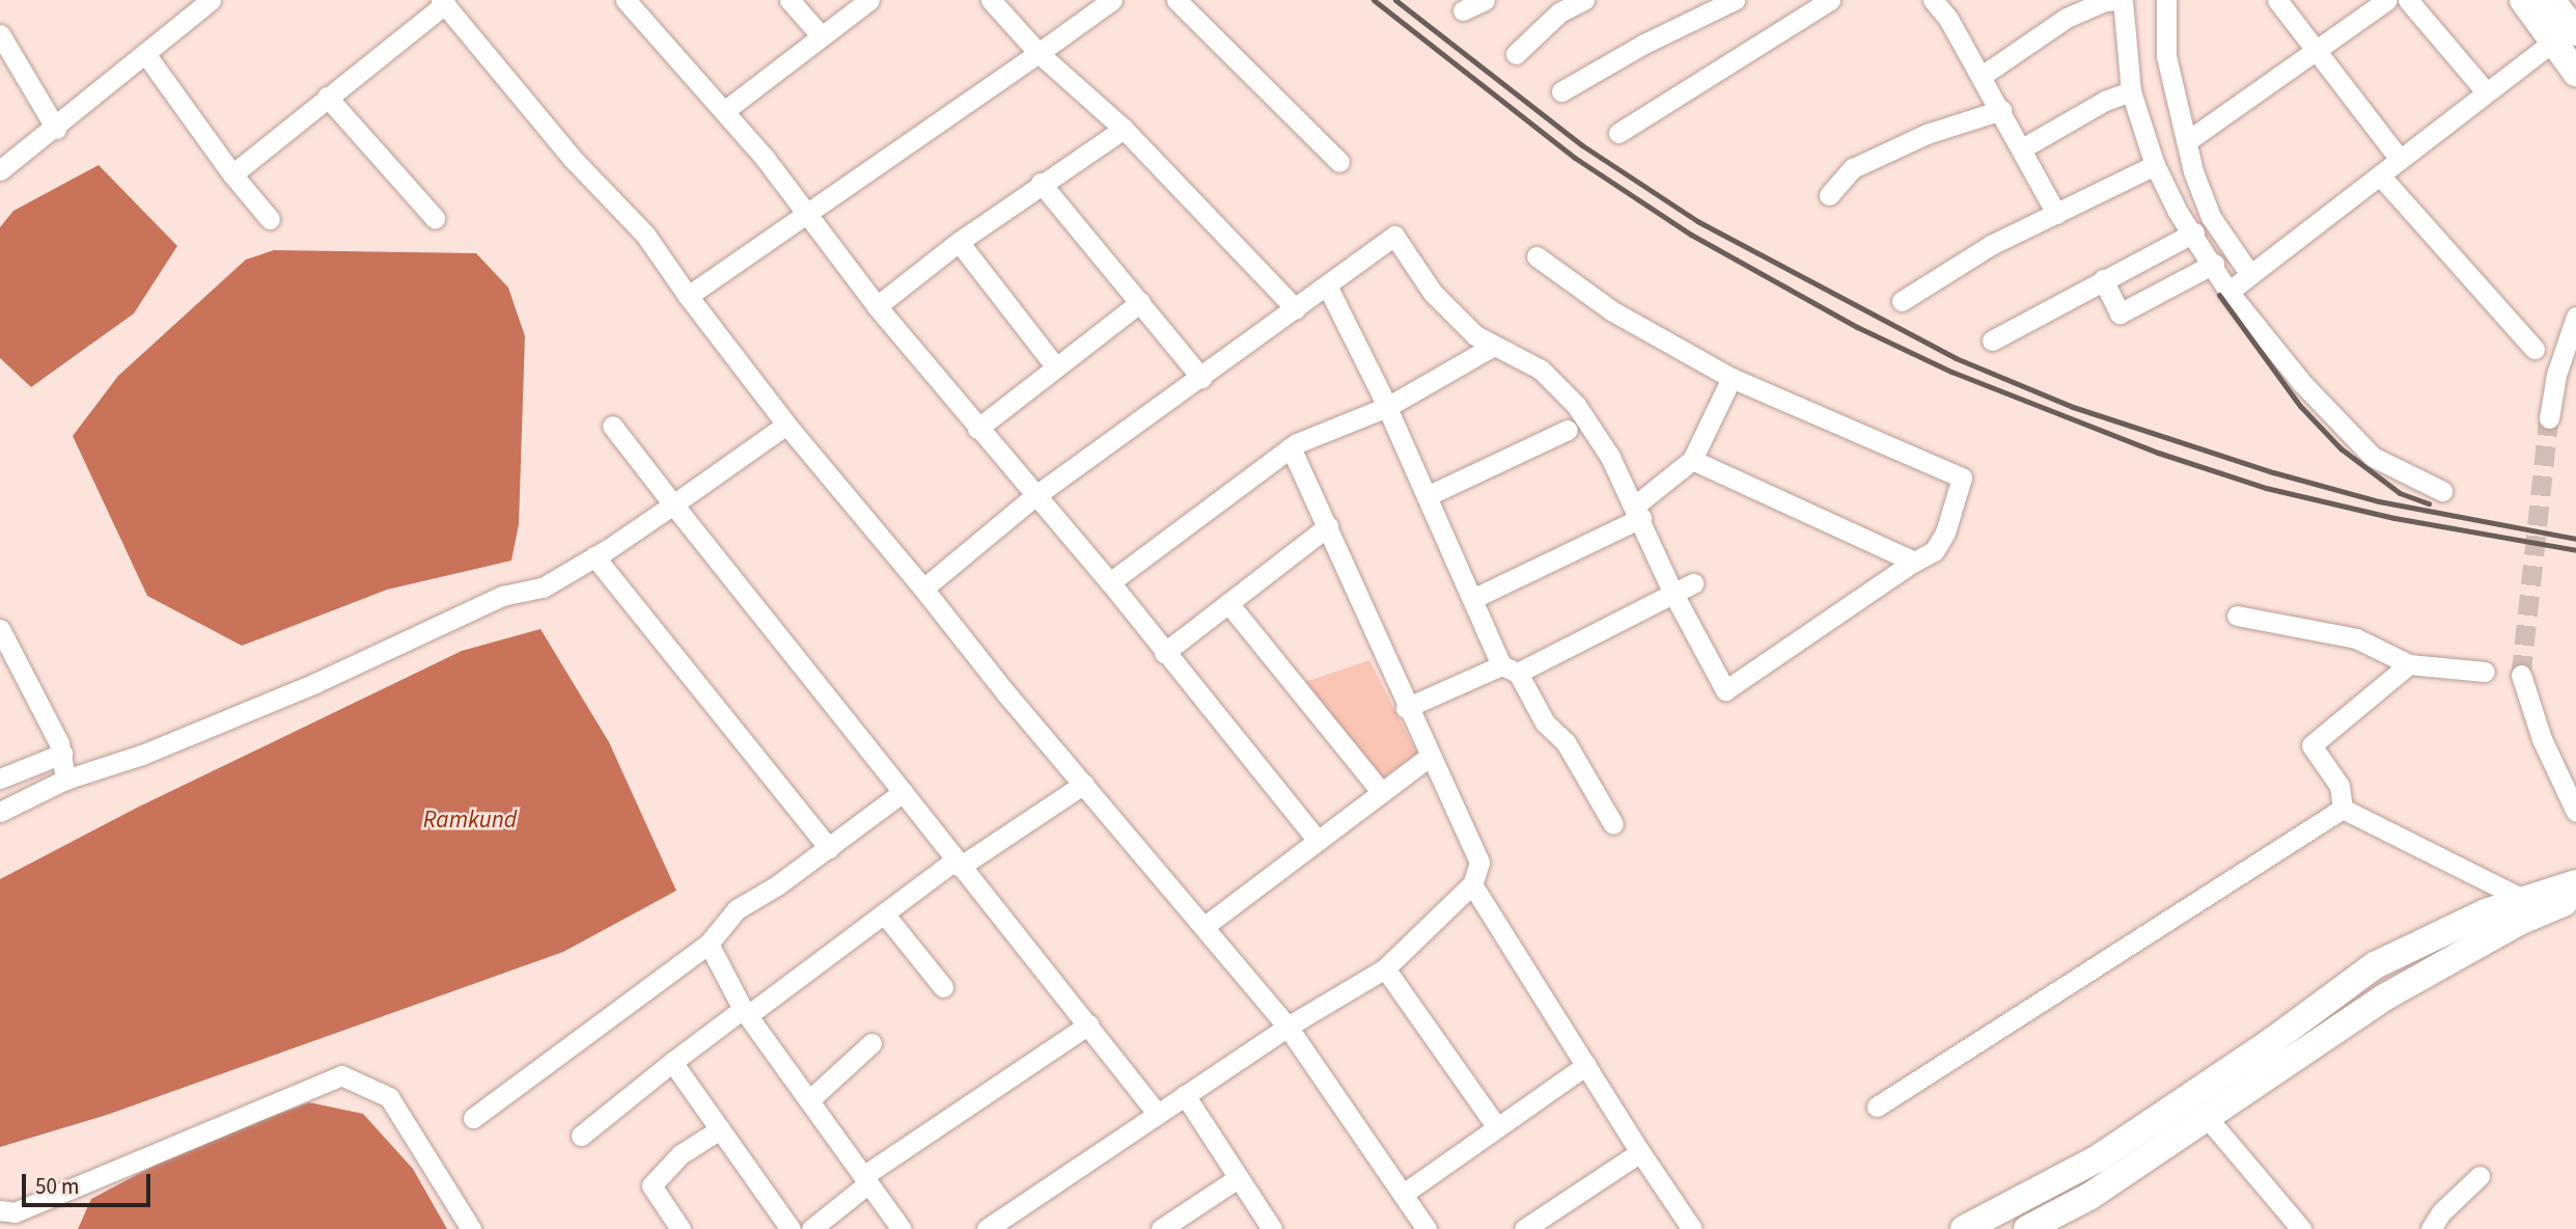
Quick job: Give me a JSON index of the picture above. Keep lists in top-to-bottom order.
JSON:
{
  "water": ["Ramkund"],
  "scale_bar": "50 m"
}
